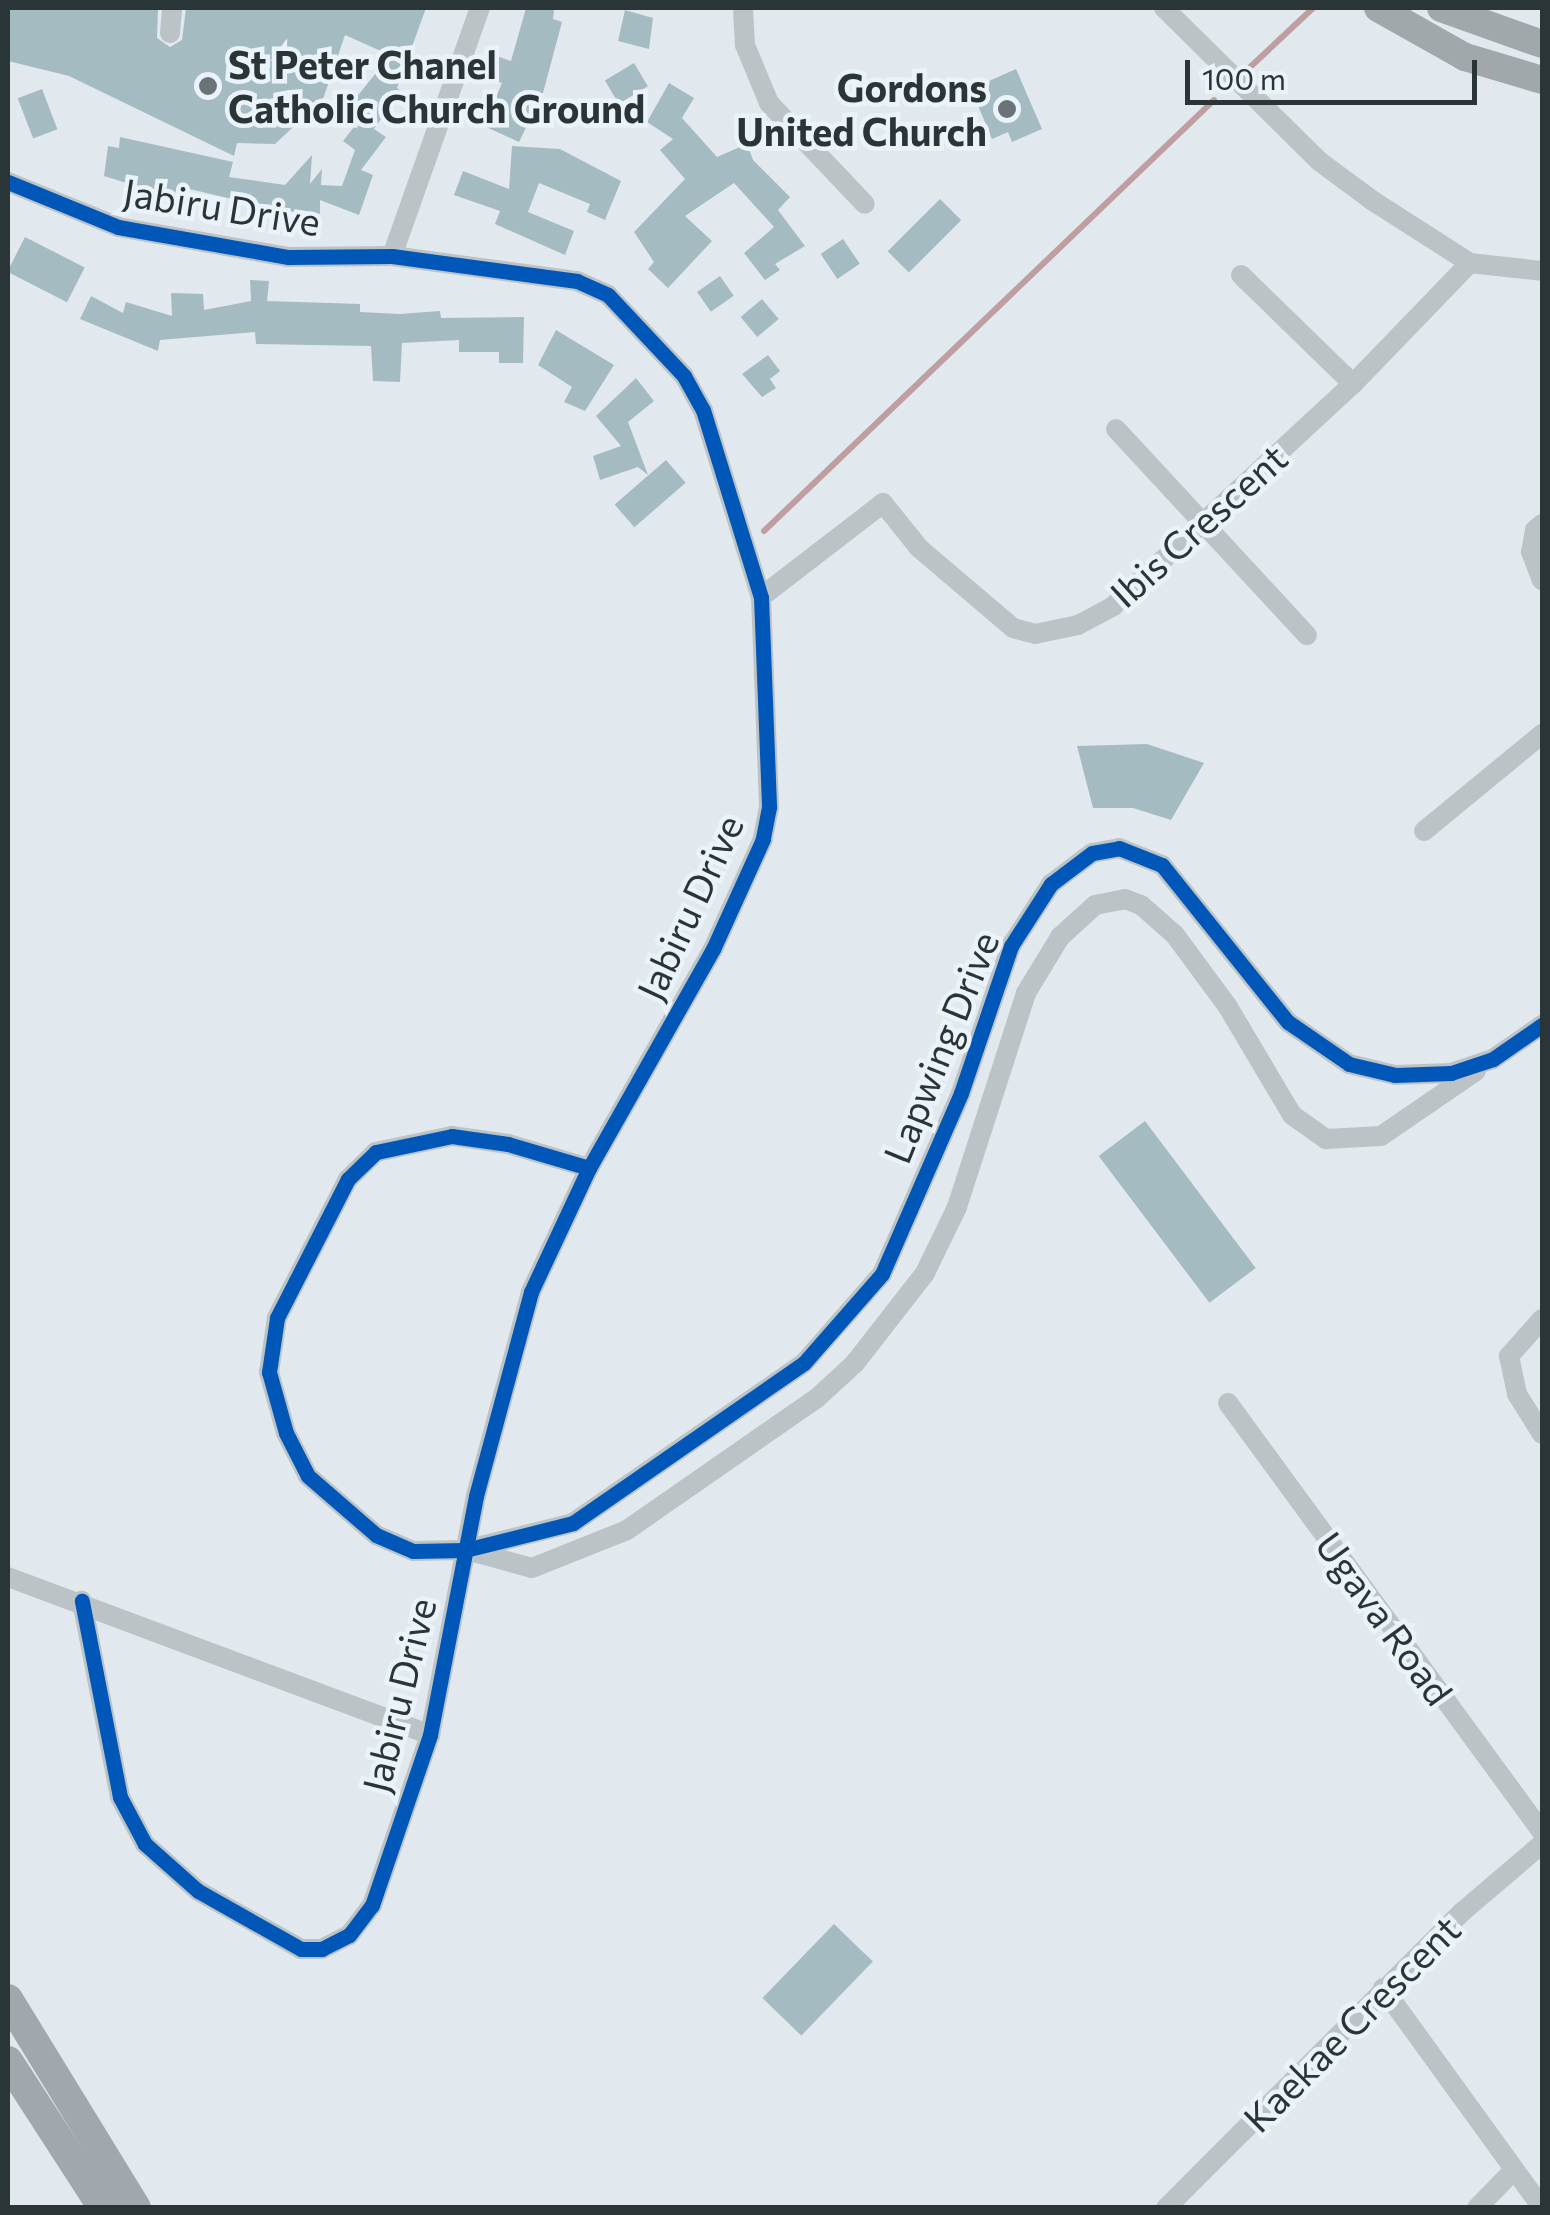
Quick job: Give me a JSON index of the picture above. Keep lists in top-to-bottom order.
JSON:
{
  "streets": {
    "street": [
      "Jabiru Drive",
      "Ibis Crescent",
      "Lapwing Drive",
      "Ugava Road",
      "Kaekae Crescent"
    ]
  },
  "crossings": [
    ["Jabiru Drive", "Ibis Crescent"],
    ["Jabiru Drive", "Lapwing Drive"]
  ],
  "places": ["St Peter Chanel Catholic Church Ground", "Gordons United Church"],
  "scale_bar": "100 m"
}
